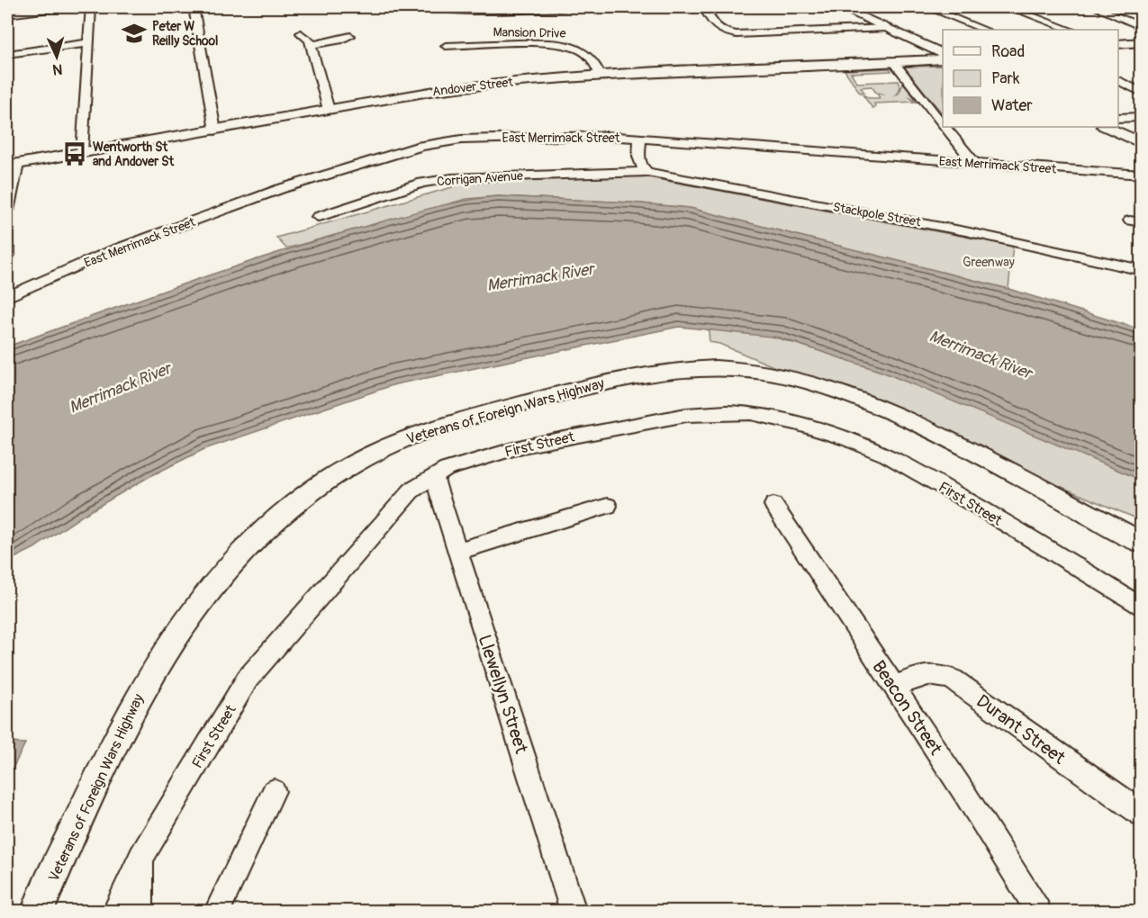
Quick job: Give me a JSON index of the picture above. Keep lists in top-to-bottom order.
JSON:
{
  "streets": {
    "main road": ["Andover Street", "Veterans of Foreign Wars Highway"],
    "street": [
      "Mansion Drive",
      "East Merrimack Street",
      "Corrigan Avenue",
      "Stackpole Street",
      "First Street",
      "Llewellyn Street",
      "Beacon Street",
      "Durant Street"
    ]
  },
  "crossings": [
    ["Mansion Drive", "Andover Street"],
    ["Corrigan Avenue", "Stackpole Street"],
    ["First Street", "Llewellyn Street"],
    ["Beacon Street", "Durant Street"]
  ],
  "water": ["Merrimack River"],
  "parks": ["Greenway"],
  "places": {
    "school or university": ["Peter W Reilly School"],
    "bus stop": ["Wentworth St and Andover St"]
  },
  "legend": ["Road", "Park", "Water"],
  "north": "bottom"
}
